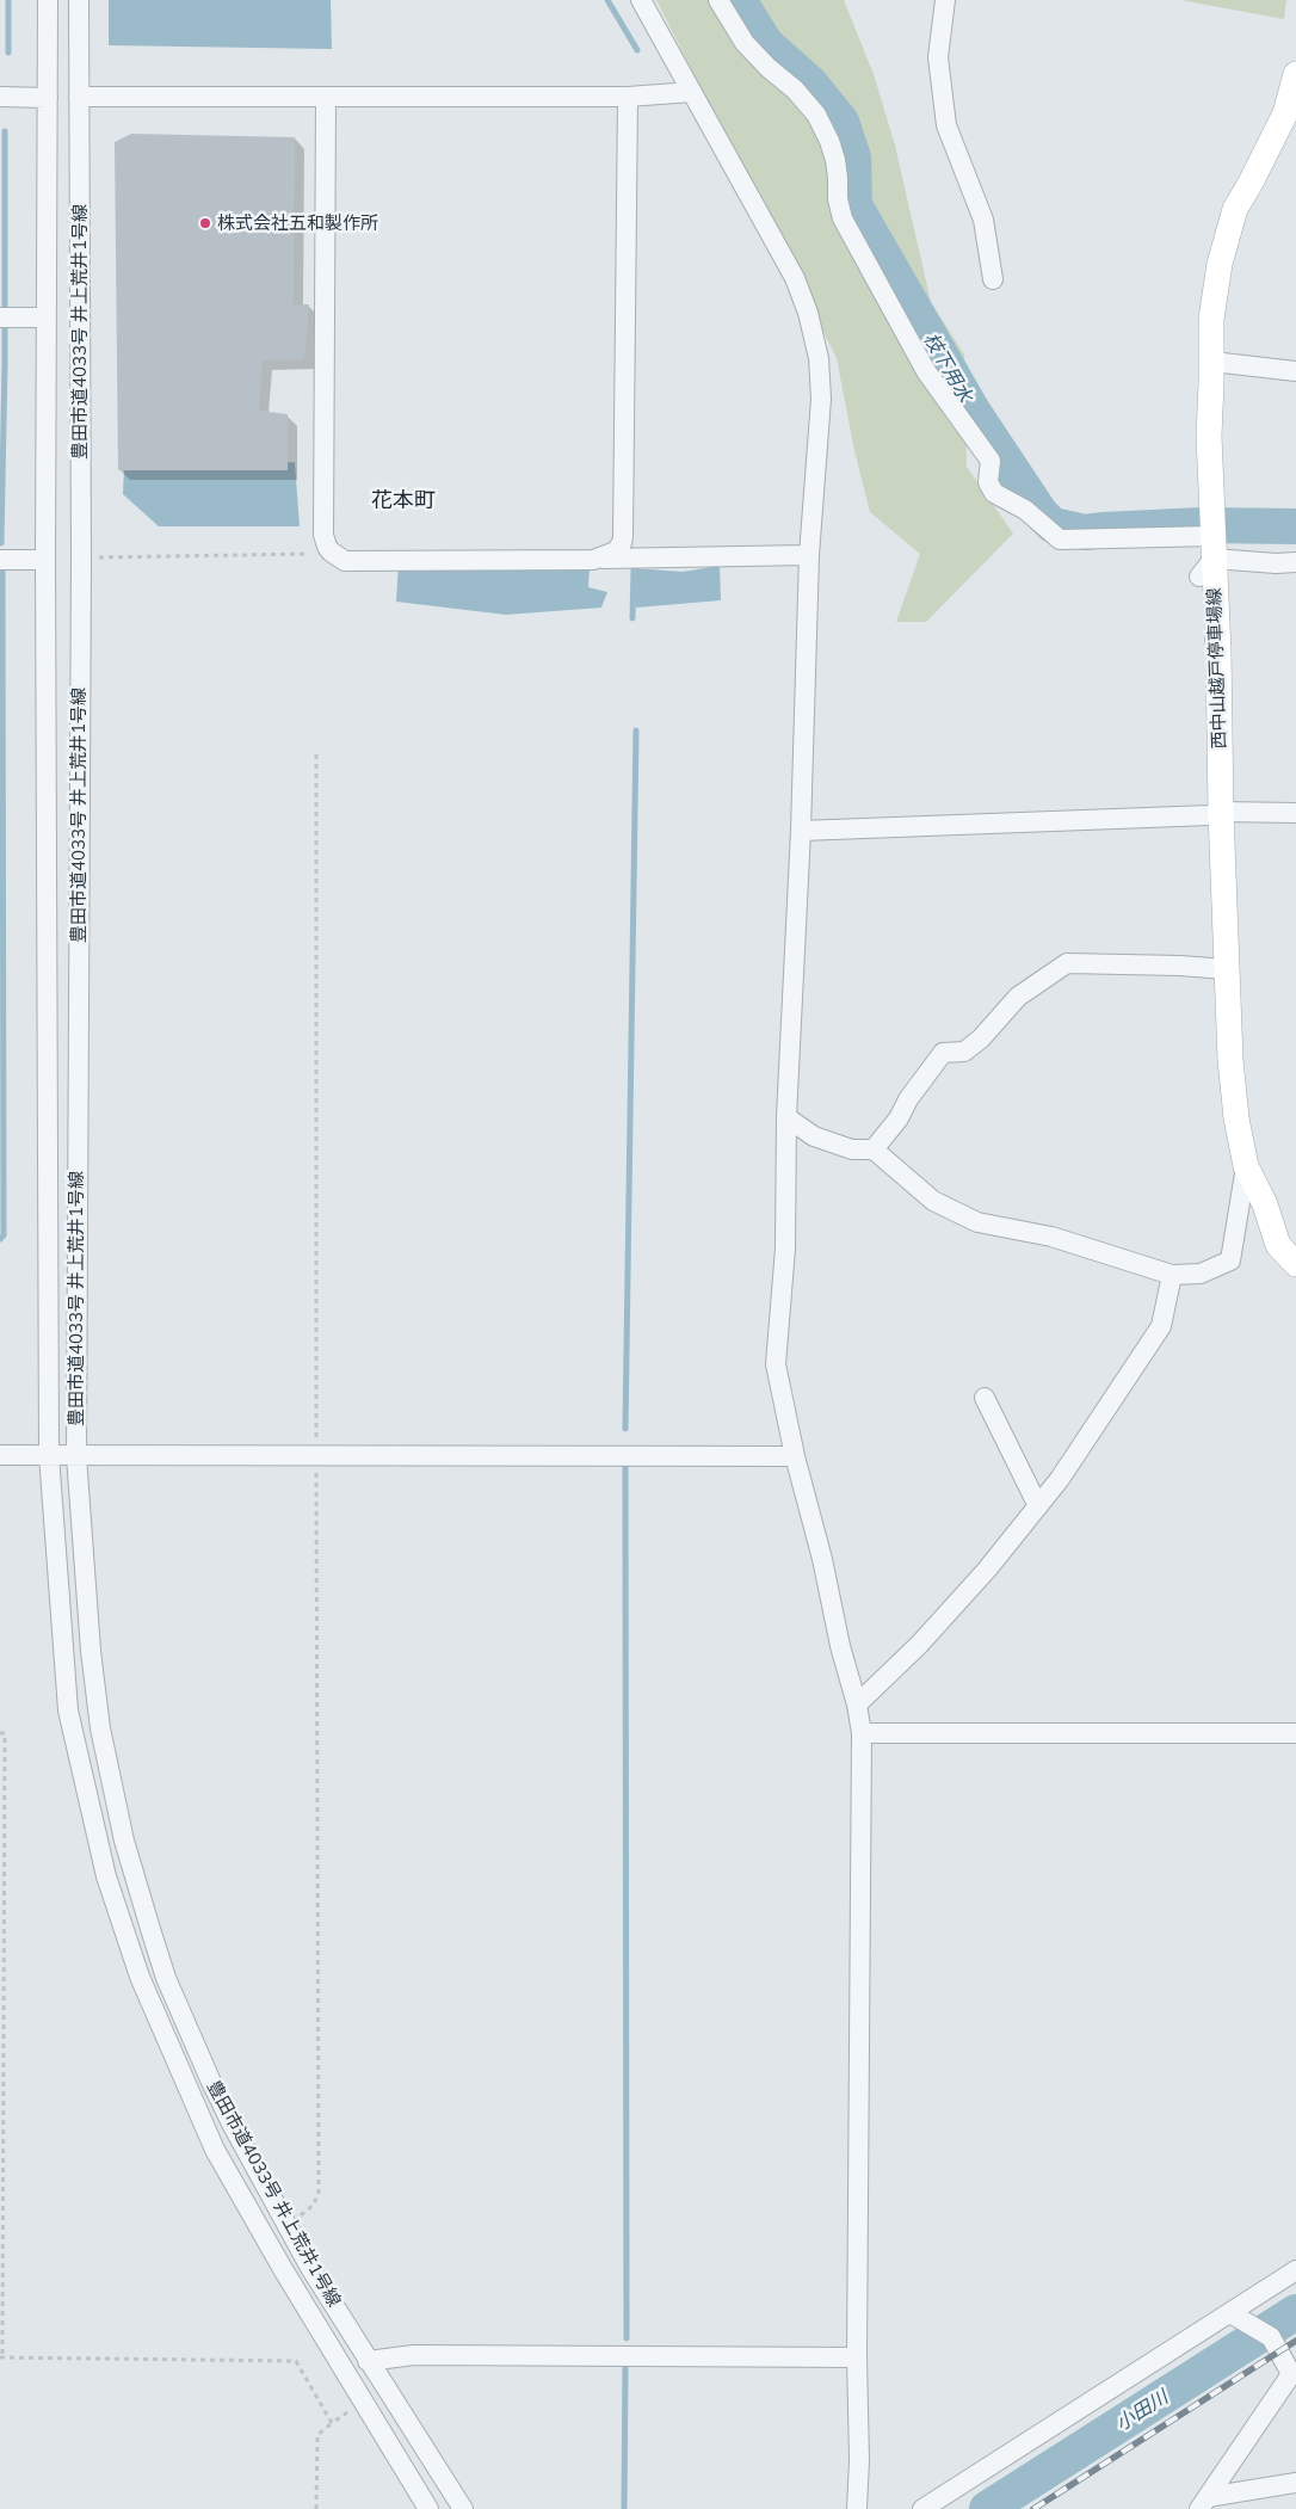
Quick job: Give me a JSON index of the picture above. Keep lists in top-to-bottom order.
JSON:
{
  "streets": {
    "main road": ["西中山越戸停車場線"],
    "street": ["豊田市道4033号 井上荒井1号線"]
  },
  "districts": ["花本町"],
  "water": ["枝下用水", "小田川"],
  "places": ["株式会社五和製作所"]
}
